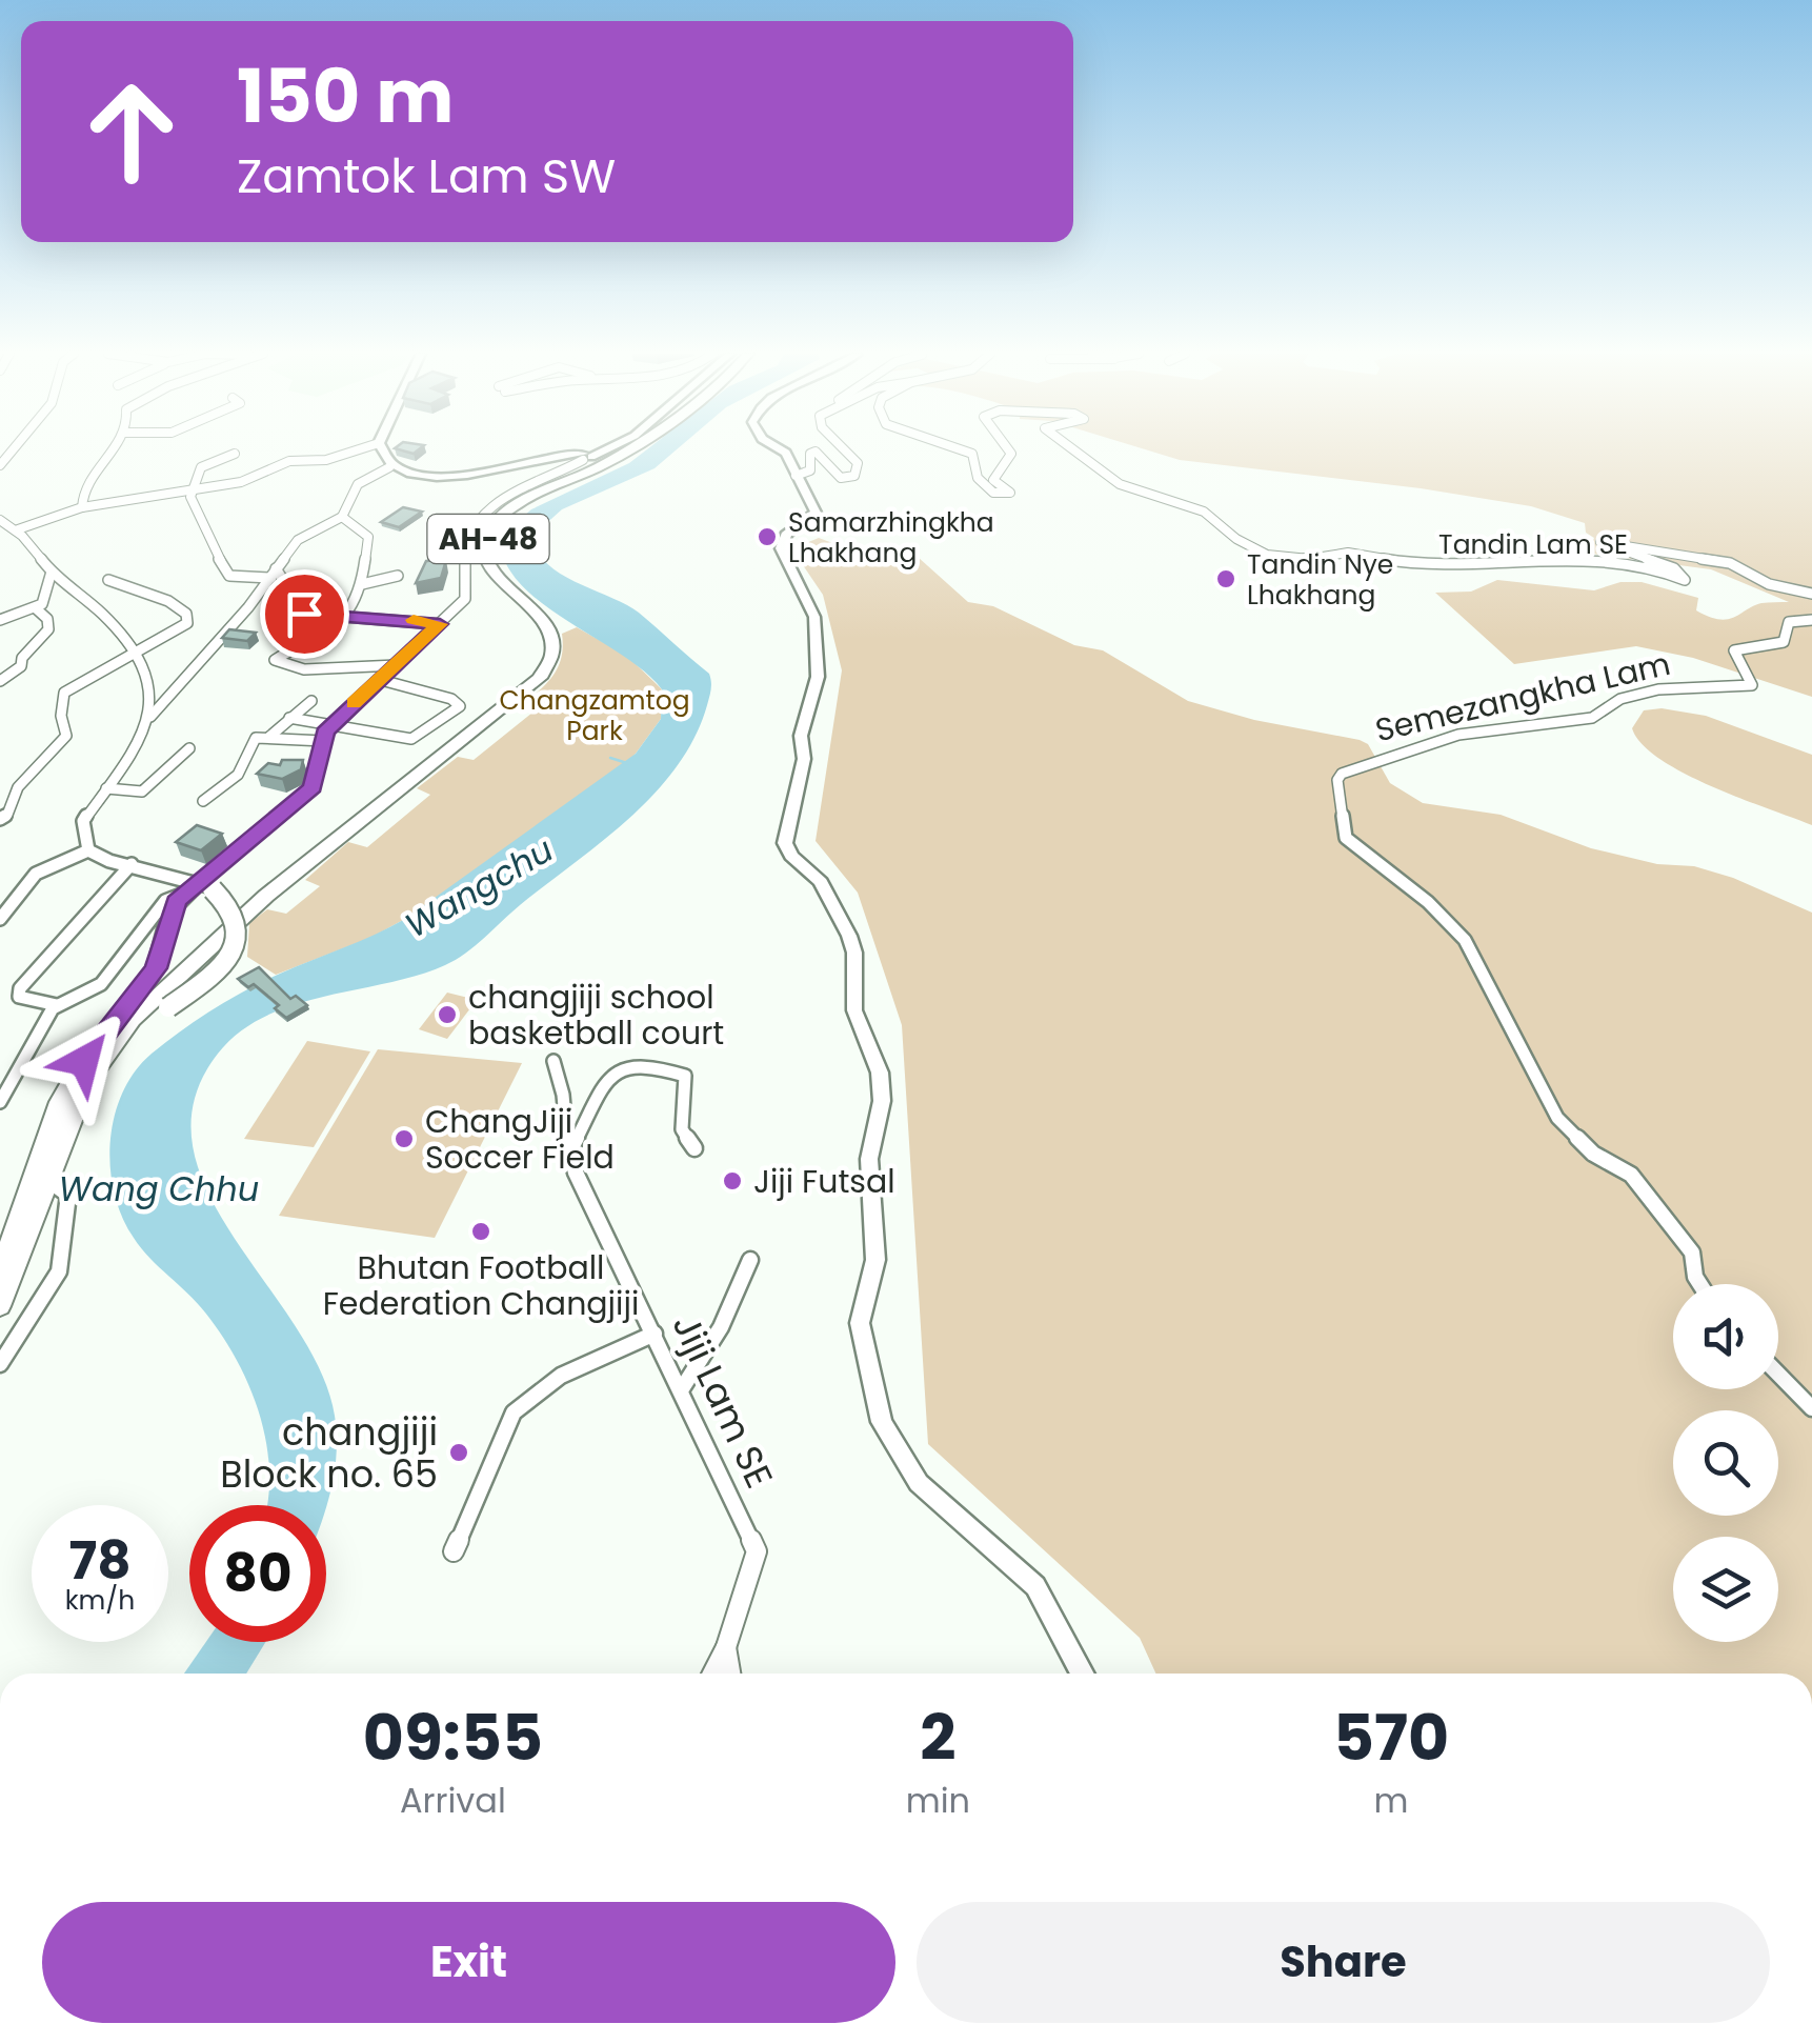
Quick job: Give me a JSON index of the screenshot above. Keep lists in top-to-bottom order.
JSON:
{
  "streets": {
    "highway": ["AH-48"],
    "street": ["Tandin Lam SE", "Semezangkha Lam", "Jiji Lam SE"]
  },
  "water": ["Wangchu", "Wang Chhu"],
  "parks": ["Changzamtog Park"],
  "places": [
    "Samarzhingkha Lhakhang",
    "Tandin Nye Lhakhang",
    "changjiji school basketball court",
    "ChangJiji Soccer Field",
    "Jiji Futsal",
    "Bhutan Football Federation Changjiji",
    "changjiji Block no. 65"
  ],
  "page": {
    "turn": ["150 m", "Zamtok Lam SW"],
    "speed": "78 km/h",
    "limit": "80",
    "eta": [
      "09:55",
      "Arrival",
      "2",
      "min",
      "570",
      "m"
    ],
    "buttons": ["Exit", "Share"]
  }
}
